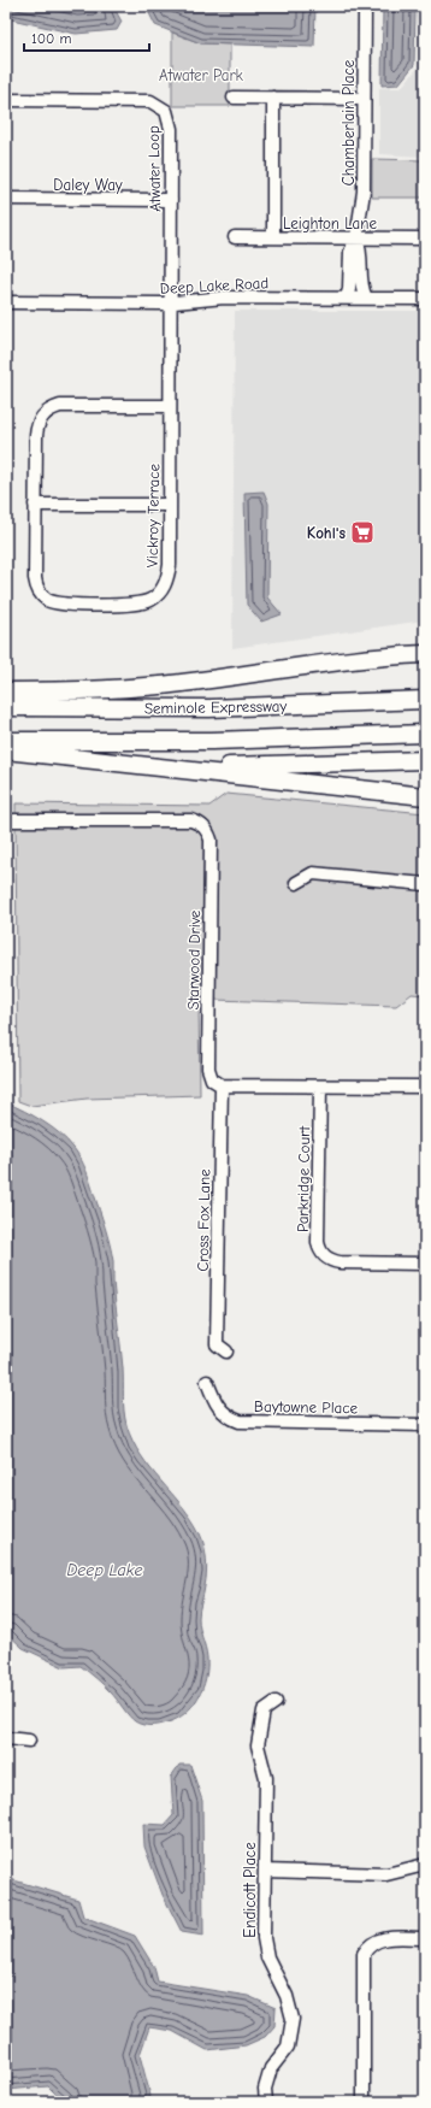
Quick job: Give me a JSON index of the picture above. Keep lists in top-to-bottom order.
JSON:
{
  "streets": {
    "highway": ["Seminole Expressway"],
    "street": [
      "Chamberlain Place",
      "Atwater Loop",
      "Daley Way",
      "Leighton Lane",
      "Deep Lake Road",
      "Vickroy Terrace",
      "Starwood Drive",
      "Parkridge Court",
      "Cross Fox Lane",
      "Baytowne Place",
      "Endicott Place"
    ]
  },
  "crossings": [
    ["Chamberlain Place", "Leighton Lane"],
    ["Chamberlain Place", "Deep Lake Road"],
    ["Atwater Loop", "Daley Way"],
    ["Atwater Loop", "Deep Lake Road"],
    ["Atwater Loop", "Vickroy Terrace"],
    ["Deep Lake Road", "Vickroy Terrace"],
    ["Starwood Drive", "Cross Fox Lane"]
  ],
  "water": ["Deep Lake"],
  "parks": ["Atwater Park"],
  "places": {
    "supermarket": ["Kohl's"]
  },
  "scale_bar": "100 m"
}
